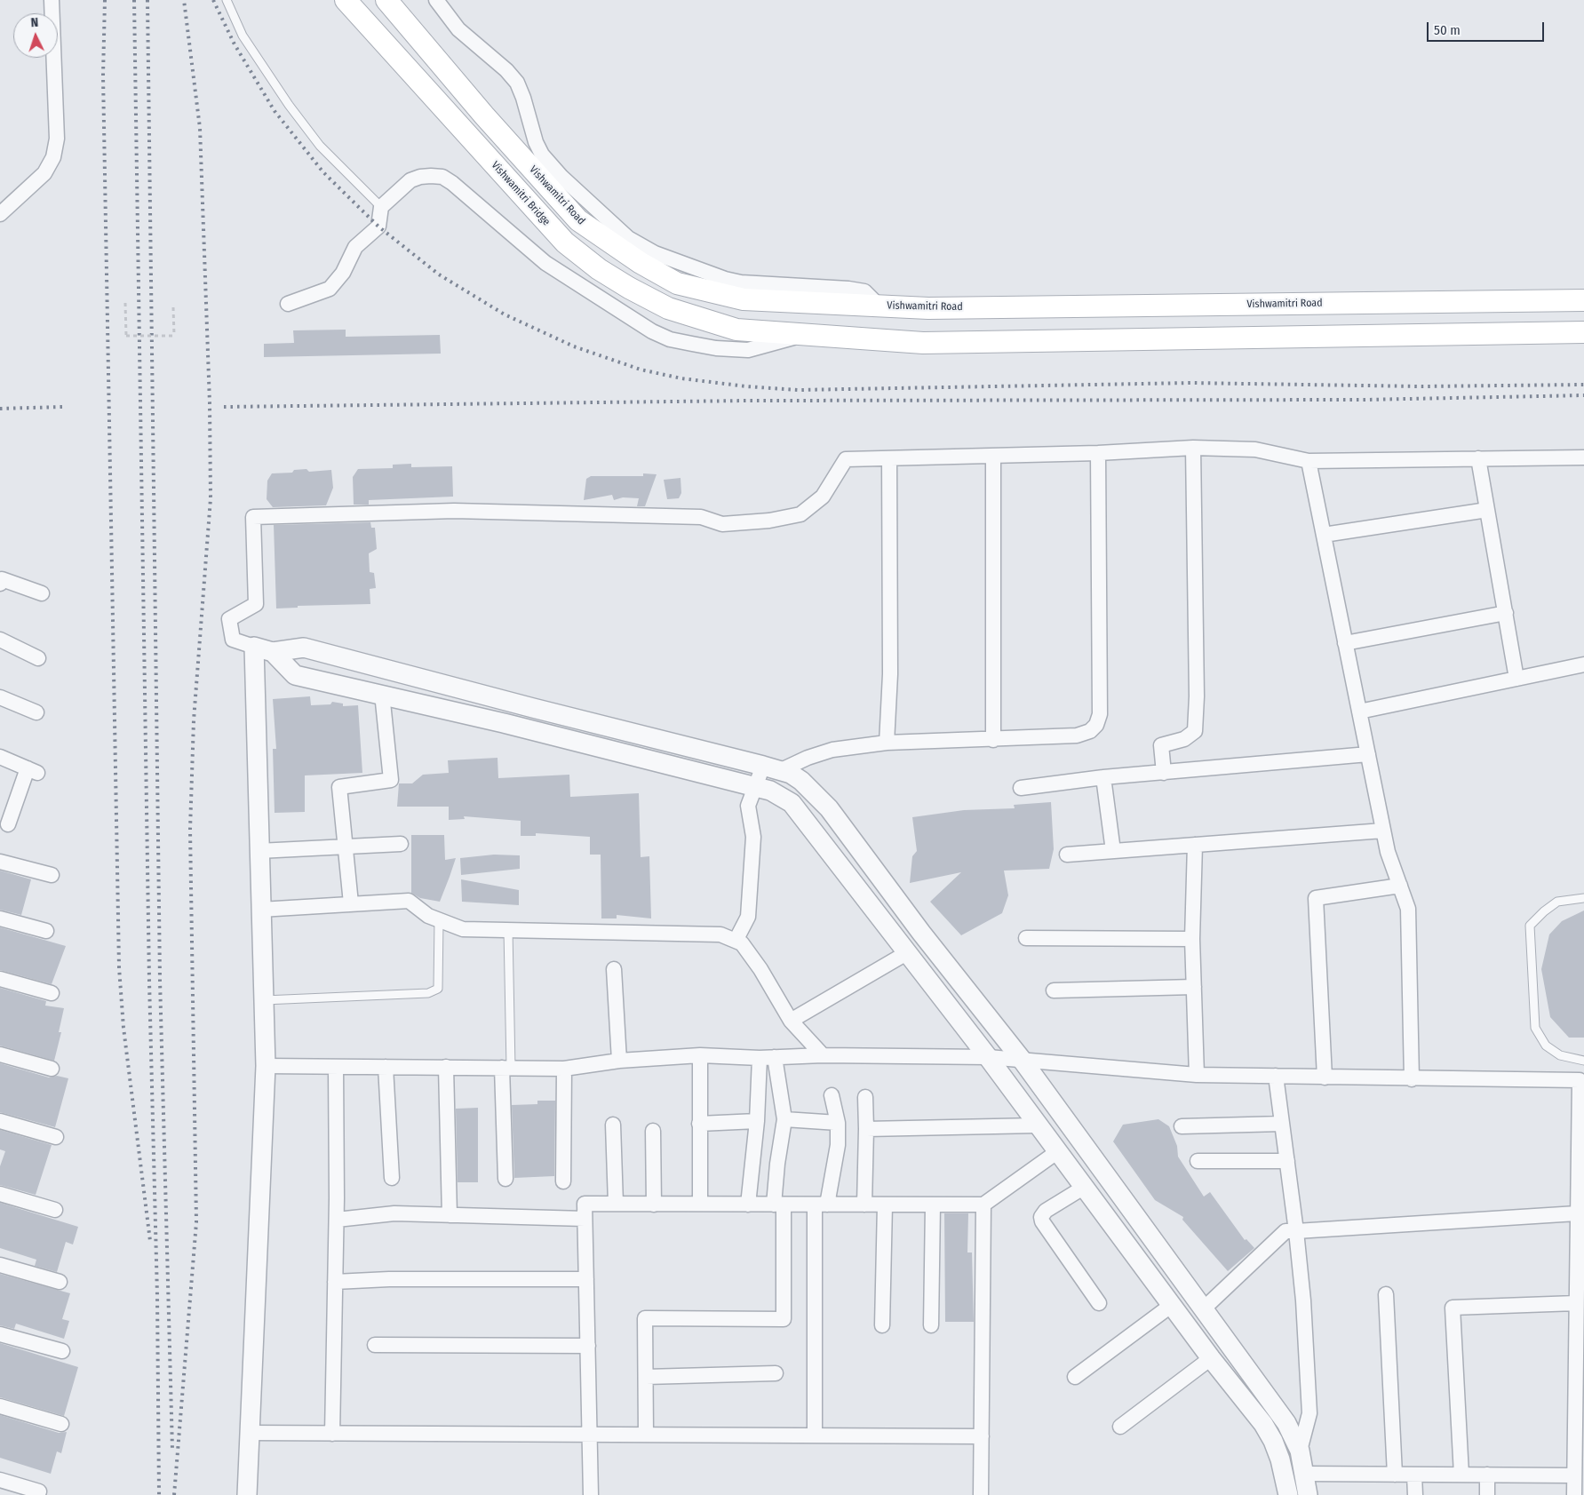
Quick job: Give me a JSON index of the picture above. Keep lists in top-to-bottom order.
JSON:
{
  "streets": {
    "main road": ["Vishwamitri Bridge", "Vishwamitri Road"]
  },
  "scale_bar": "50 m",
  "north": "top"
}
